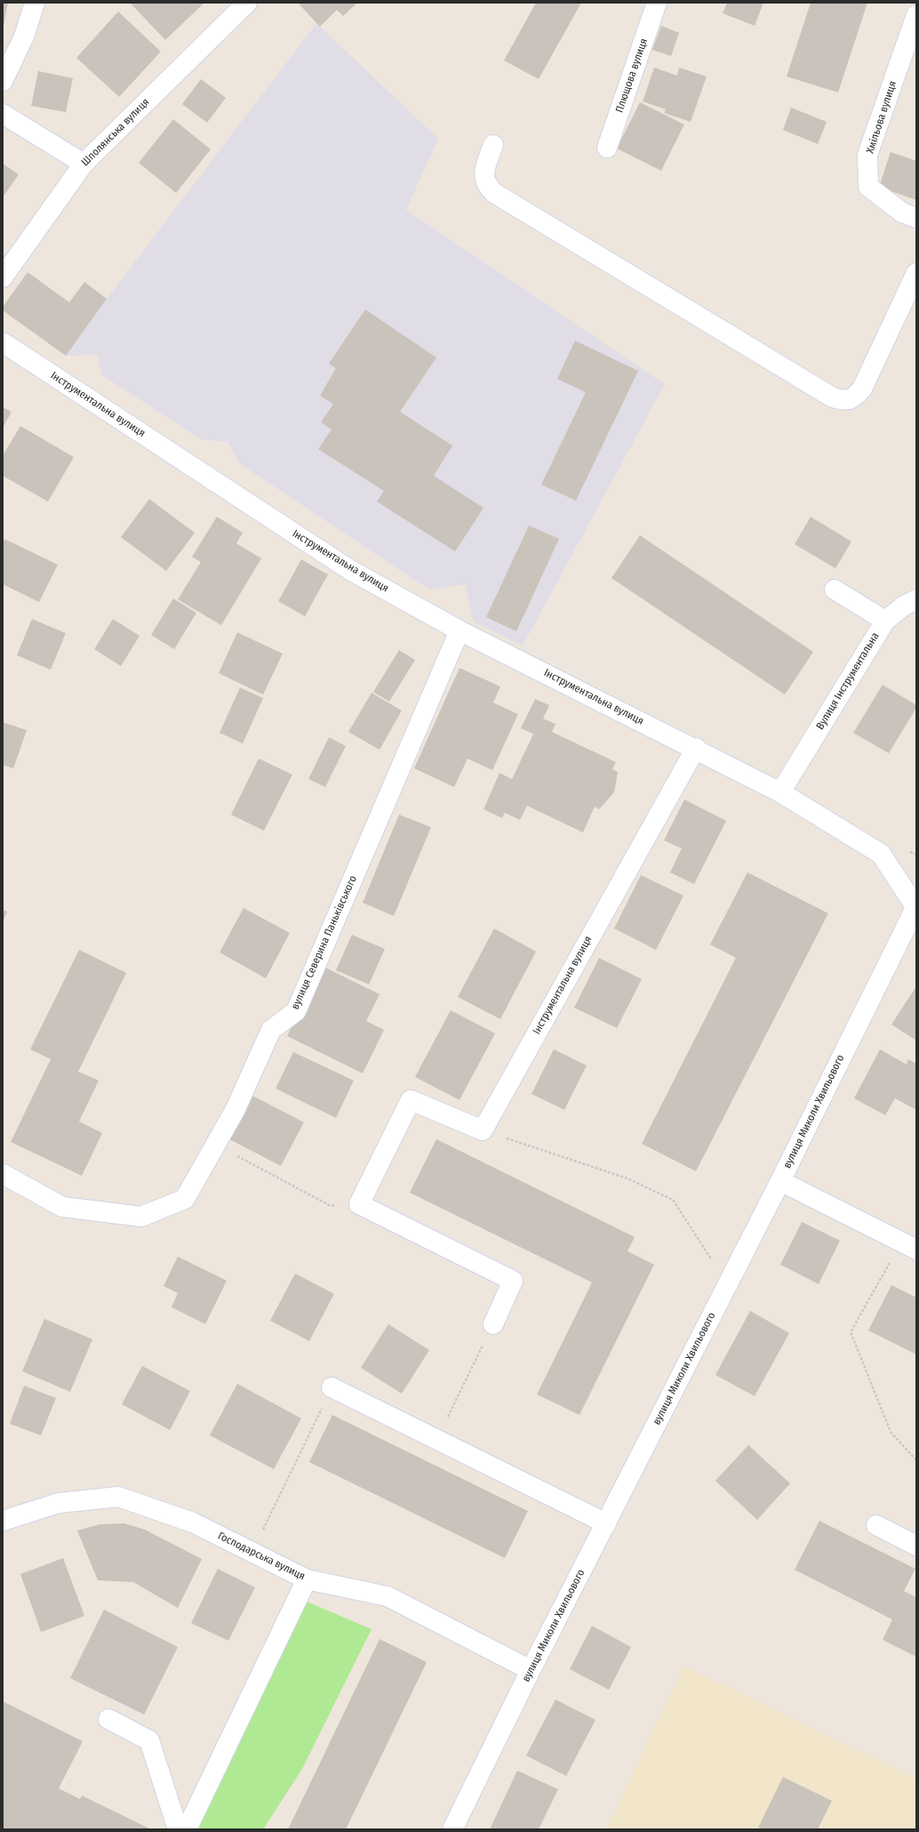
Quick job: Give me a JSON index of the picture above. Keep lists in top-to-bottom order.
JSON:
{
  "streets": {
    "street": [
      "Плющова вулиця",
      "Хмільова вулиця",
      "Шполянська вулиця",
      "Інструментальна вулиця",
      "Вулиця Інструментальна",
      "вулиця Северина Паньківського",
      "вулиця Миколи Хвильового",
      "Господарська вулиця"
    ]
  },
  "crossings": [
    ["Інструментальна вулиця", "Вулиця Інструментальна"],
    ["Інструментальна вулиця", "вулиця Северина Паньківського"],
    ["Інструментальна вулиця", "вулиця Миколи Хвильового"],
    ["вулиця Миколи Хвильового", "Господарська вулиця"]
  ]
}
